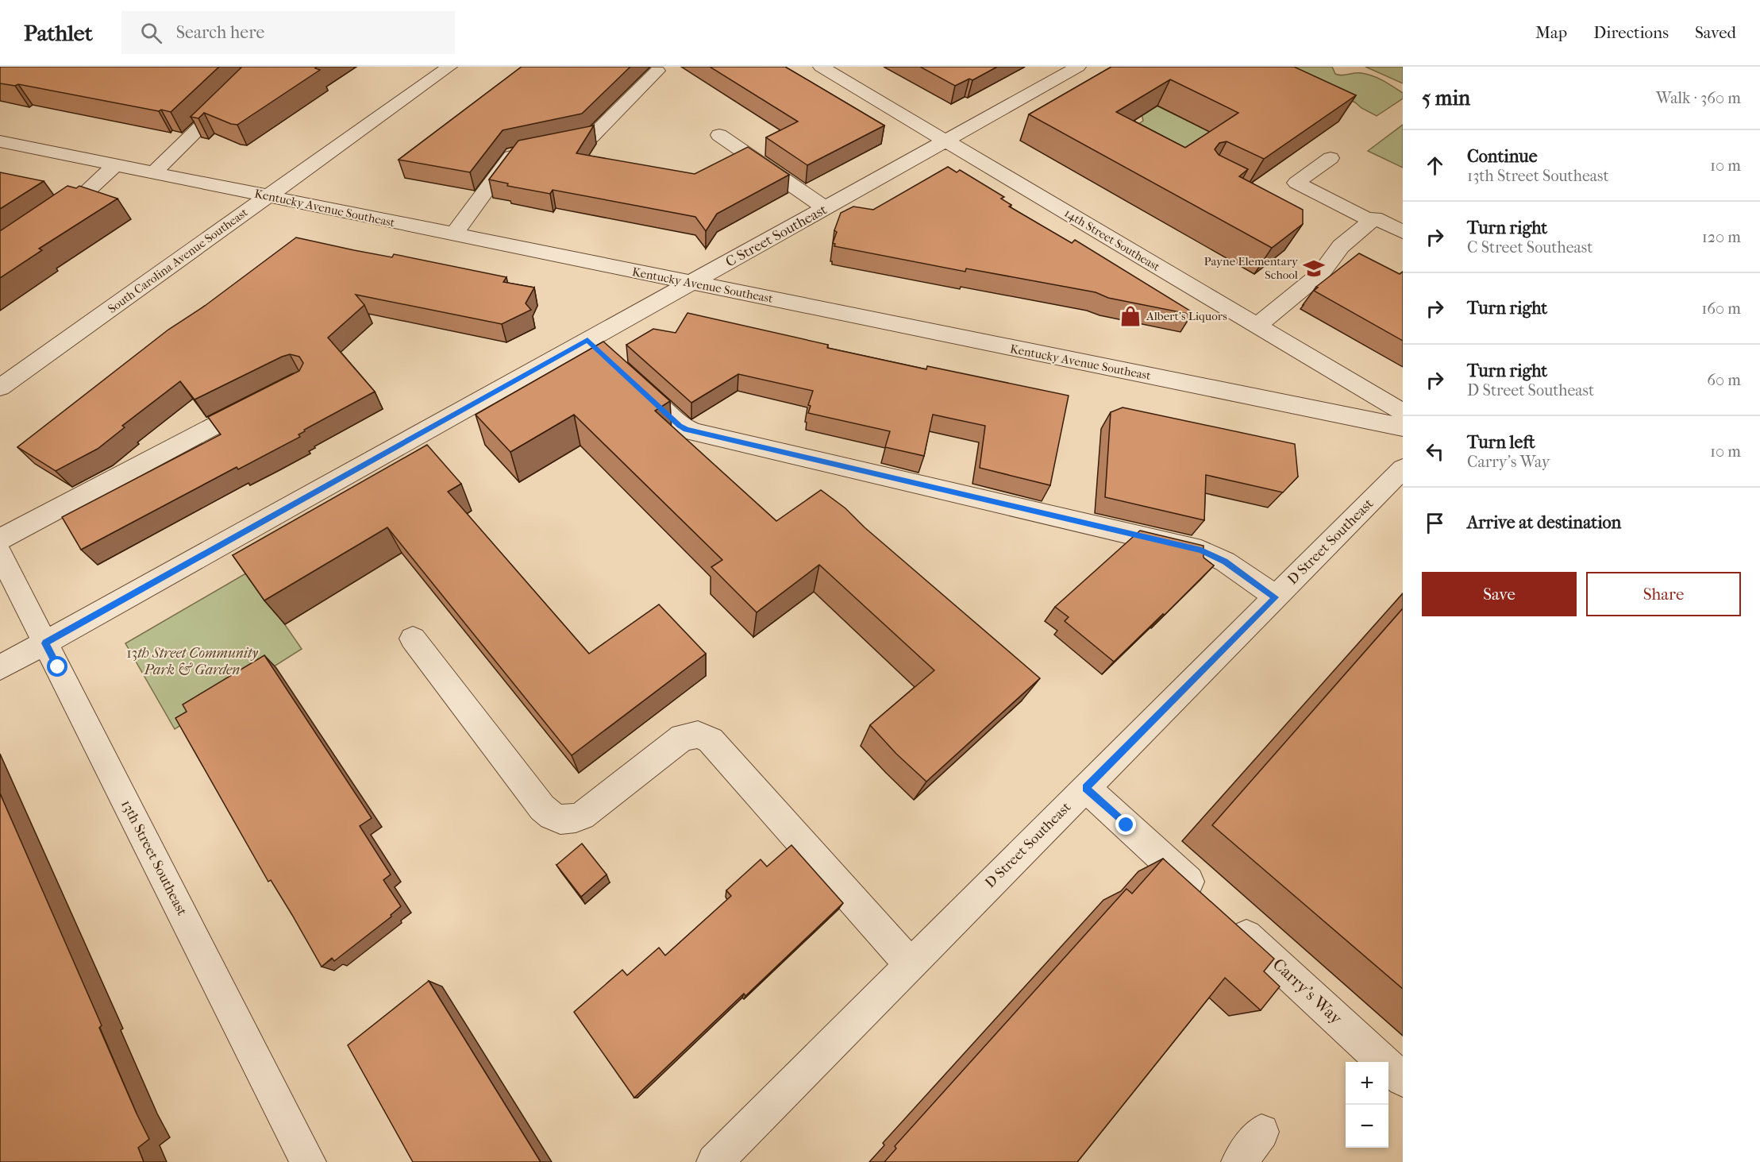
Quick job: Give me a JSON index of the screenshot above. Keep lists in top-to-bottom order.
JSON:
{
  "streets": {
    "street": [
      "Kentucky Avenue Southeast",
      "C Street Southeast",
      "14th Street Southeast",
      "South Carolina Avenue Southeast",
      "D Street Southeast",
      "13th Street Southeast",
      "Carry's Way"
    ]
  },
  "crossings": [
    ["Kentucky Avenue Southeast", "C Street Southeast"],
    ["Kentucky Avenue Southeast", "South Carolina Avenue Southeast"],
    ["C Street Southeast", "14th Street Southeast"],
    ["C Street Southeast", "13th Street Southeast"],
    ["D Street Southeast", "Carry's Way"]
  ],
  "parks": ["13th Street Community Park & Garden"],
  "places": {
    "school or university": ["Payne Elementary School"],
    "shop": ["Albert's Liquors"]
  },
  "page": {
    "header": "Pathlet",
    "search": "Search here",
    "nav": ["Map", "Directions", "Saved"],
    "heading": ["5 min", "Walk · 360 m"],
    "list": [
      ["Continue", "13th Street Southeast", "10 m"],
      ["Turn right", "C Street Southeast", "120 m"],
      ["Turn right", "160 m"],
      ["Turn right", "D Street Southeast", "60 m"],
      ["Turn left", "Carry's Way", "10 m"],
      "Arrive at destination"
    ],
    "buttons": ["Save", "Share"],
    "map_buttons": ["+", "−"]
  }
}
